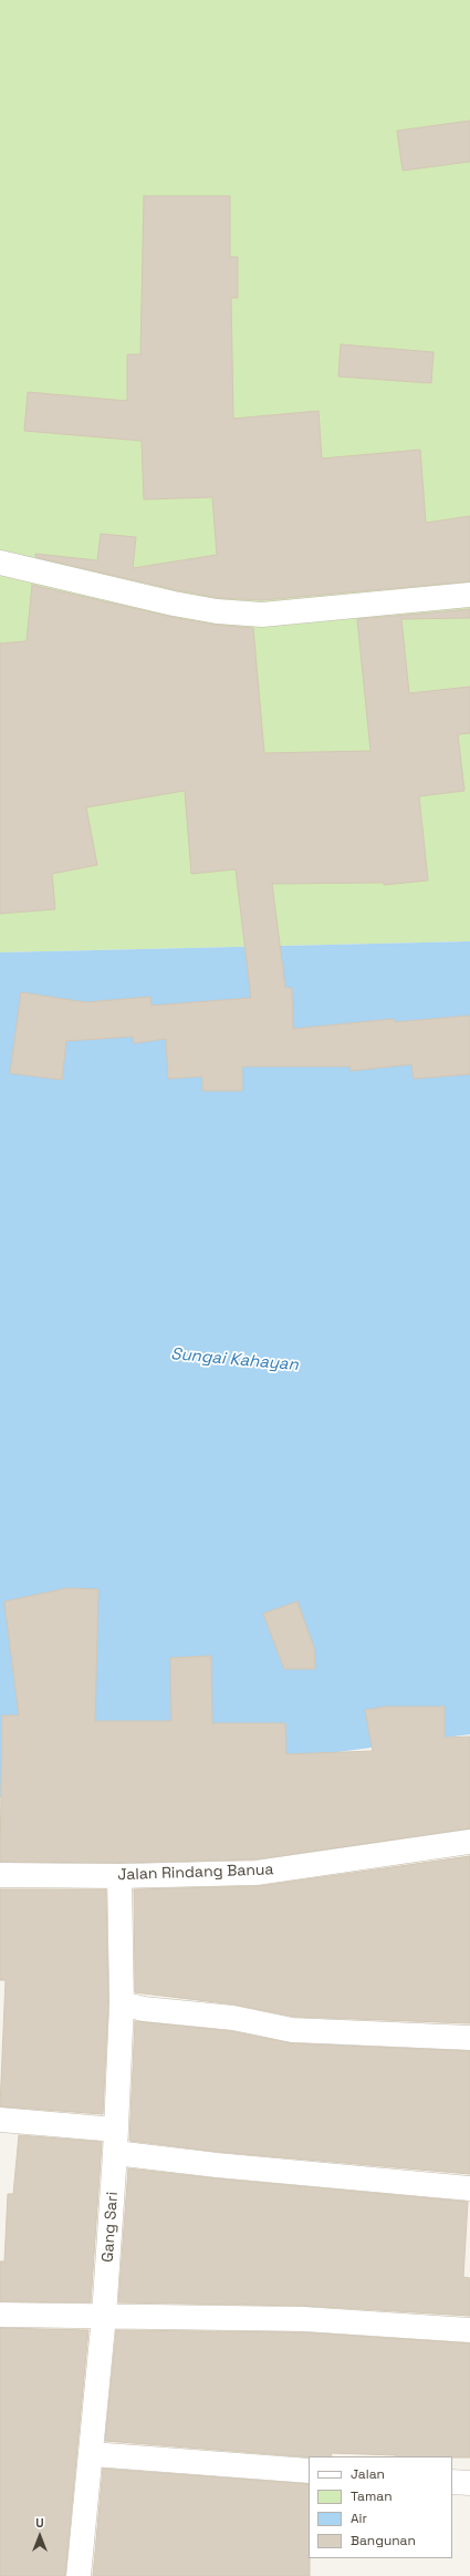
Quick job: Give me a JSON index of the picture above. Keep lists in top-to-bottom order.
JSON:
{
  "streets": {
    "street": ["Jalan Rindang Banua", "Gang Sari"]
  },
  "crossings": [
    ["Jalan Rindang Banua", "Gang Sari"]
  ],
  "water": ["Sungai Kahayan"],
  "legend": [
    "Jalan",
    "Taman",
    "Air",
    "Bangunan"
  ],
  "north": "top"
}
